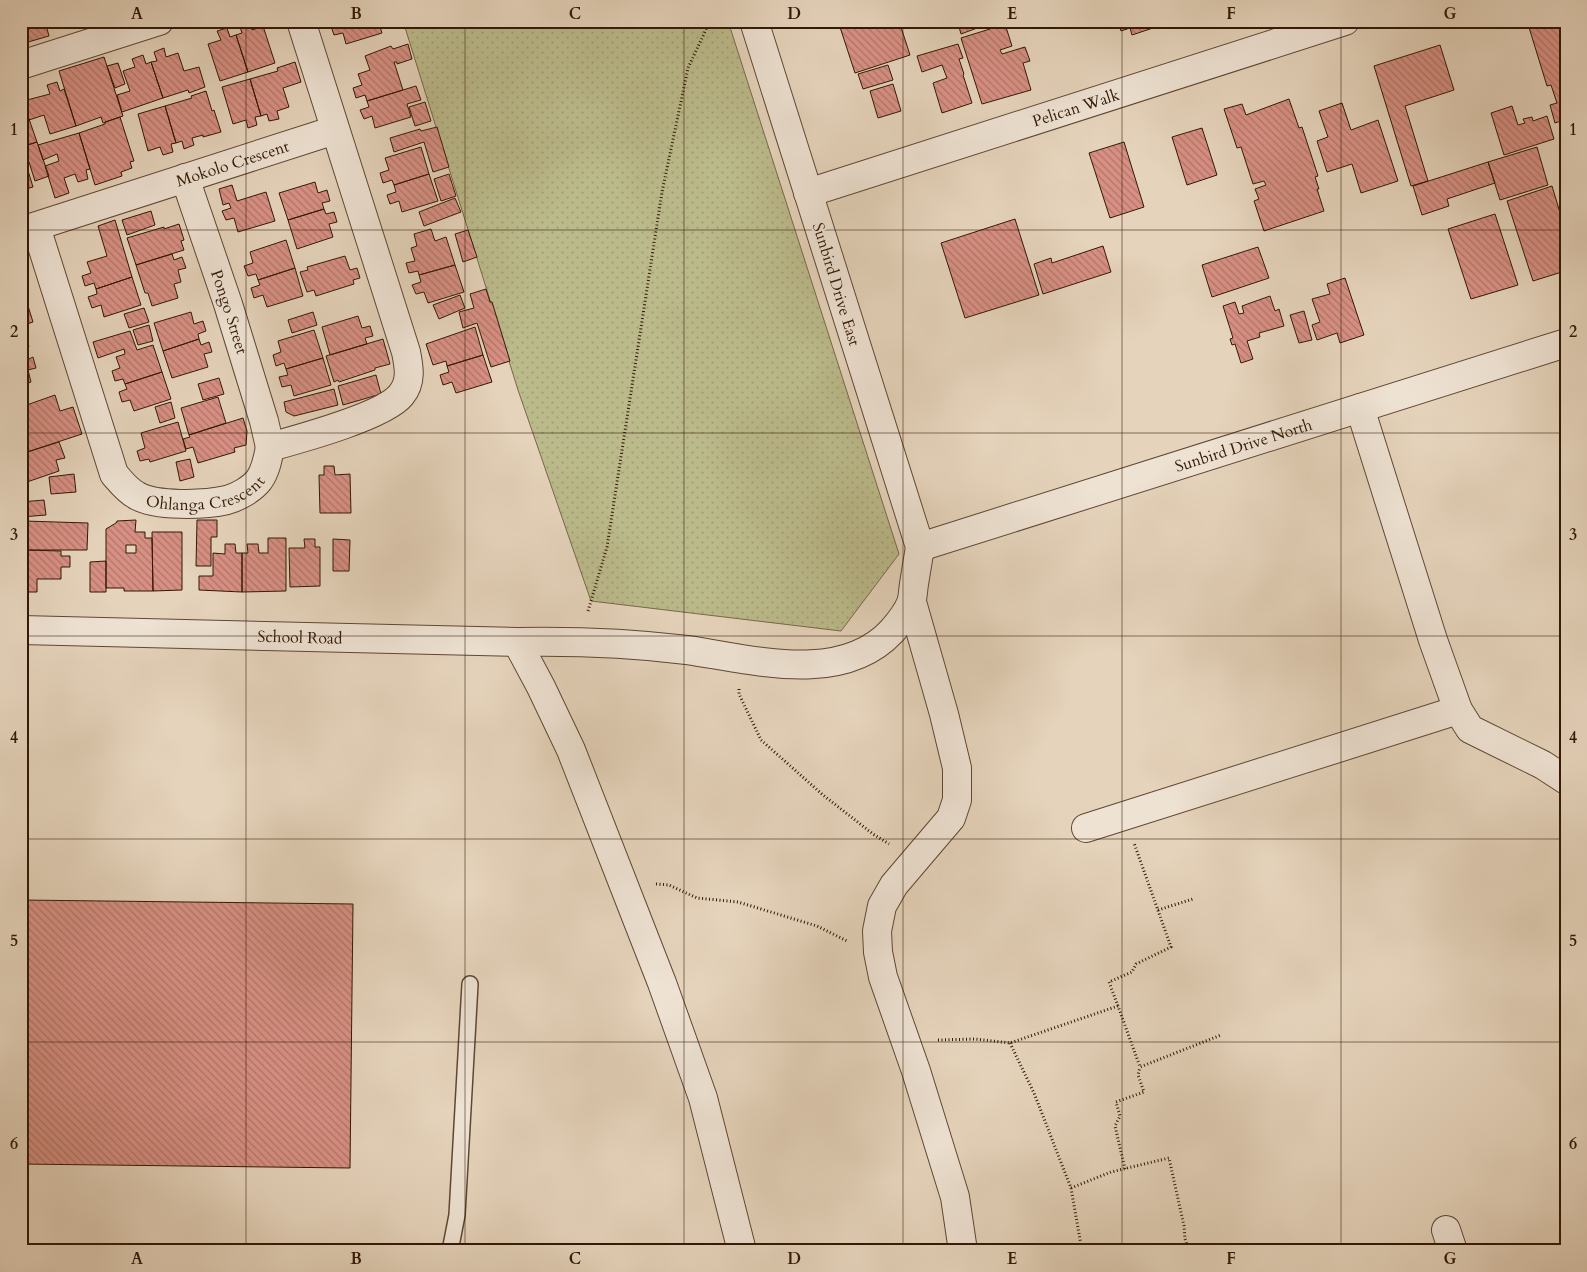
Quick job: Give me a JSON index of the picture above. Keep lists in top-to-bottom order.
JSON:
{
  "streets": {
    "street": [
      "Pelican Walk",
      "Mokolo Crescent",
      "Sunbird Drive East",
      "Pongo Street",
      "Sunbird Drive North",
      "Ohlanga Crescent",
      "School Road"
    ]
  },
  "crossings": [
    ["Pelican Walk", "Sunbird Drive East"],
    ["Mokolo Crescent", "Pongo Street"],
    ["Mokolo Crescent", "Ohlanga Crescent"],
    ["Sunbird Drive East", "Sunbird Drive North"],
    ["Pongo Street", "Ohlanga Crescent"]
  ],
  "grid": {
    "columns": [
      "A",
      "B",
      "C",
      "D",
      "E",
      "F",
      "G"
    ],
    "rows": [
      "1",
      "2",
      "3",
      "4",
      "5",
      "6"
    ]
  }
}
